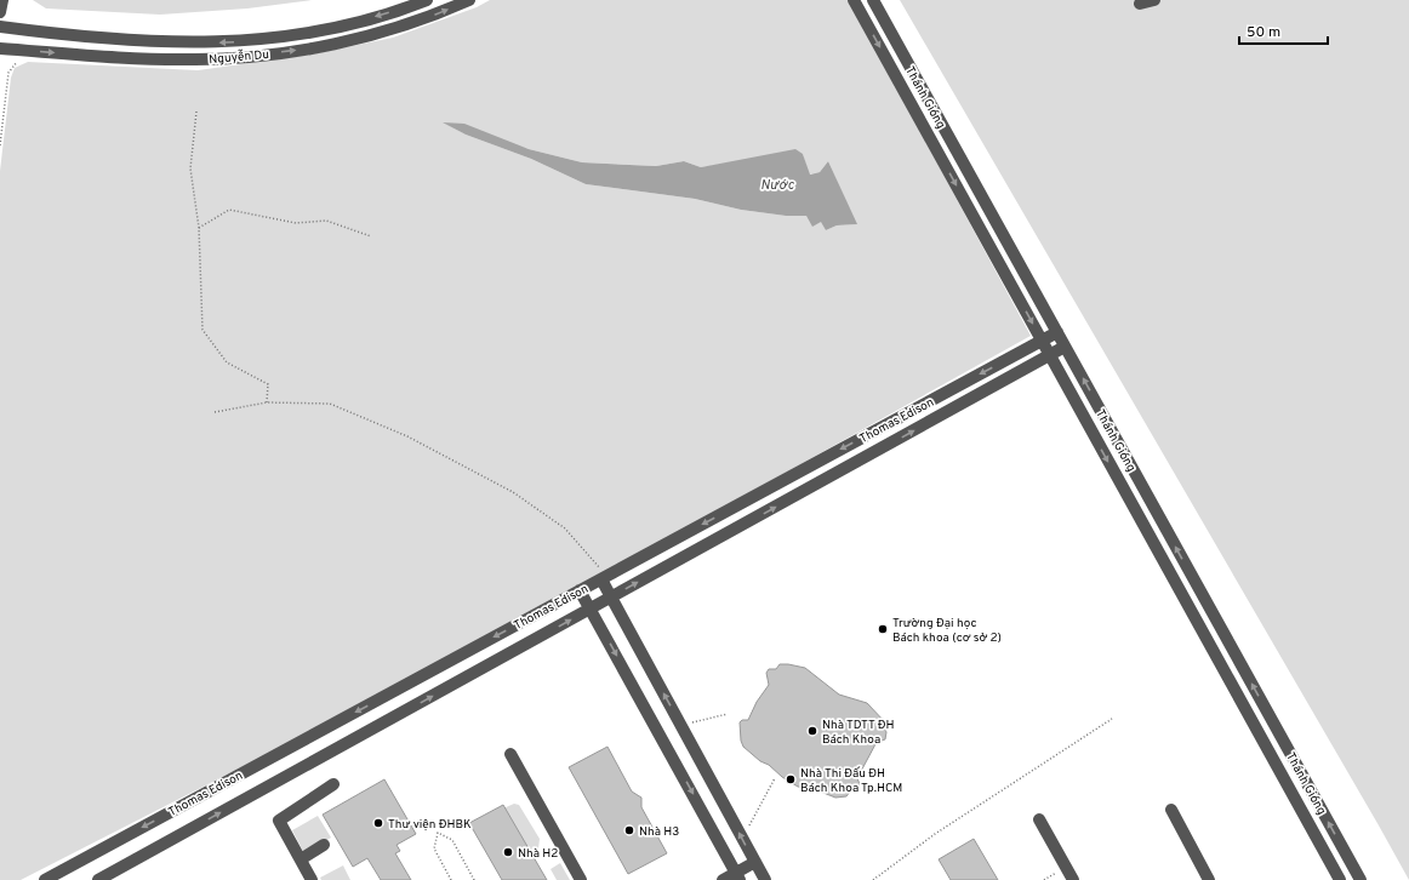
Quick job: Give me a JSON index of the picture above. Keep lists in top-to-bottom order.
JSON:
{
  "streets": {
    "street": ["Nguyễn Du", "Thánh Gióng", "Thomas Edison"]
  },
  "crossings": [
    ["Thánh Gióng", "Thomas Edison"]
  ],
  "water": ["Nước"],
  "places": [
    "Trường Đại học Bách khoa (cơ sở 2)",
    "Nhà TDTT ĐH Bách Khoa",
    "Nhà Thi Đấu ĐH Bách Khoa Tp.HCM",
    "Thư viện ĐHBK",
    "Nhà H3",
    "Nhà H2"
  ],
  "scale_bar": "50 m"
}
